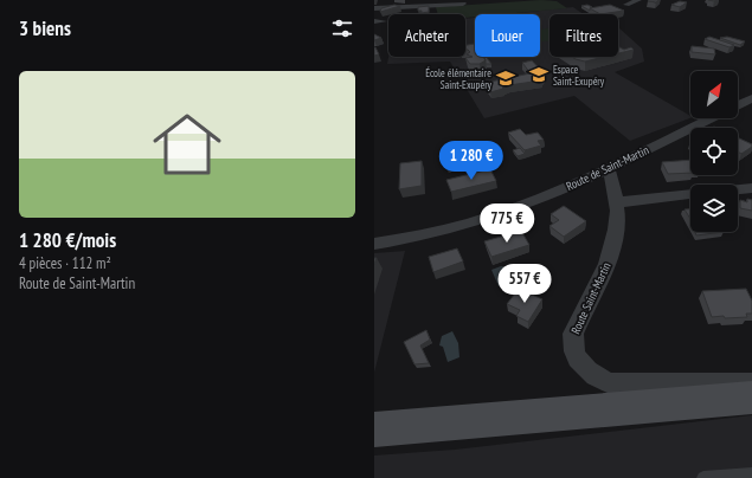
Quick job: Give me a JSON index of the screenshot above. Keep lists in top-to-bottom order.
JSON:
{
  "streets": {
    "street": ["Route de Saint-Martin", "Route Saint-Martin"]
  },
  "crossings": [
    ["Route de Saint-Martin", "Route Saint-Martin"]
  ],
  "places": {
    "school or university": ["Espace Saint-Exupéry", "École élémentaire Saint-Exupéry"]
  },
  "north": "top right",
  "page": {
    "heading": "3 biens",
    "chip": ["Acheter", "Louer", "Filtres"],
    "list": [
      {
        "name": "1 280 €/mois",
        "note": "4 pièces · 112 m² · Route de Saint-Martin"
      }
    ],
    "price": ["1 280 €", "775 €", "557 €"]
  }
}
